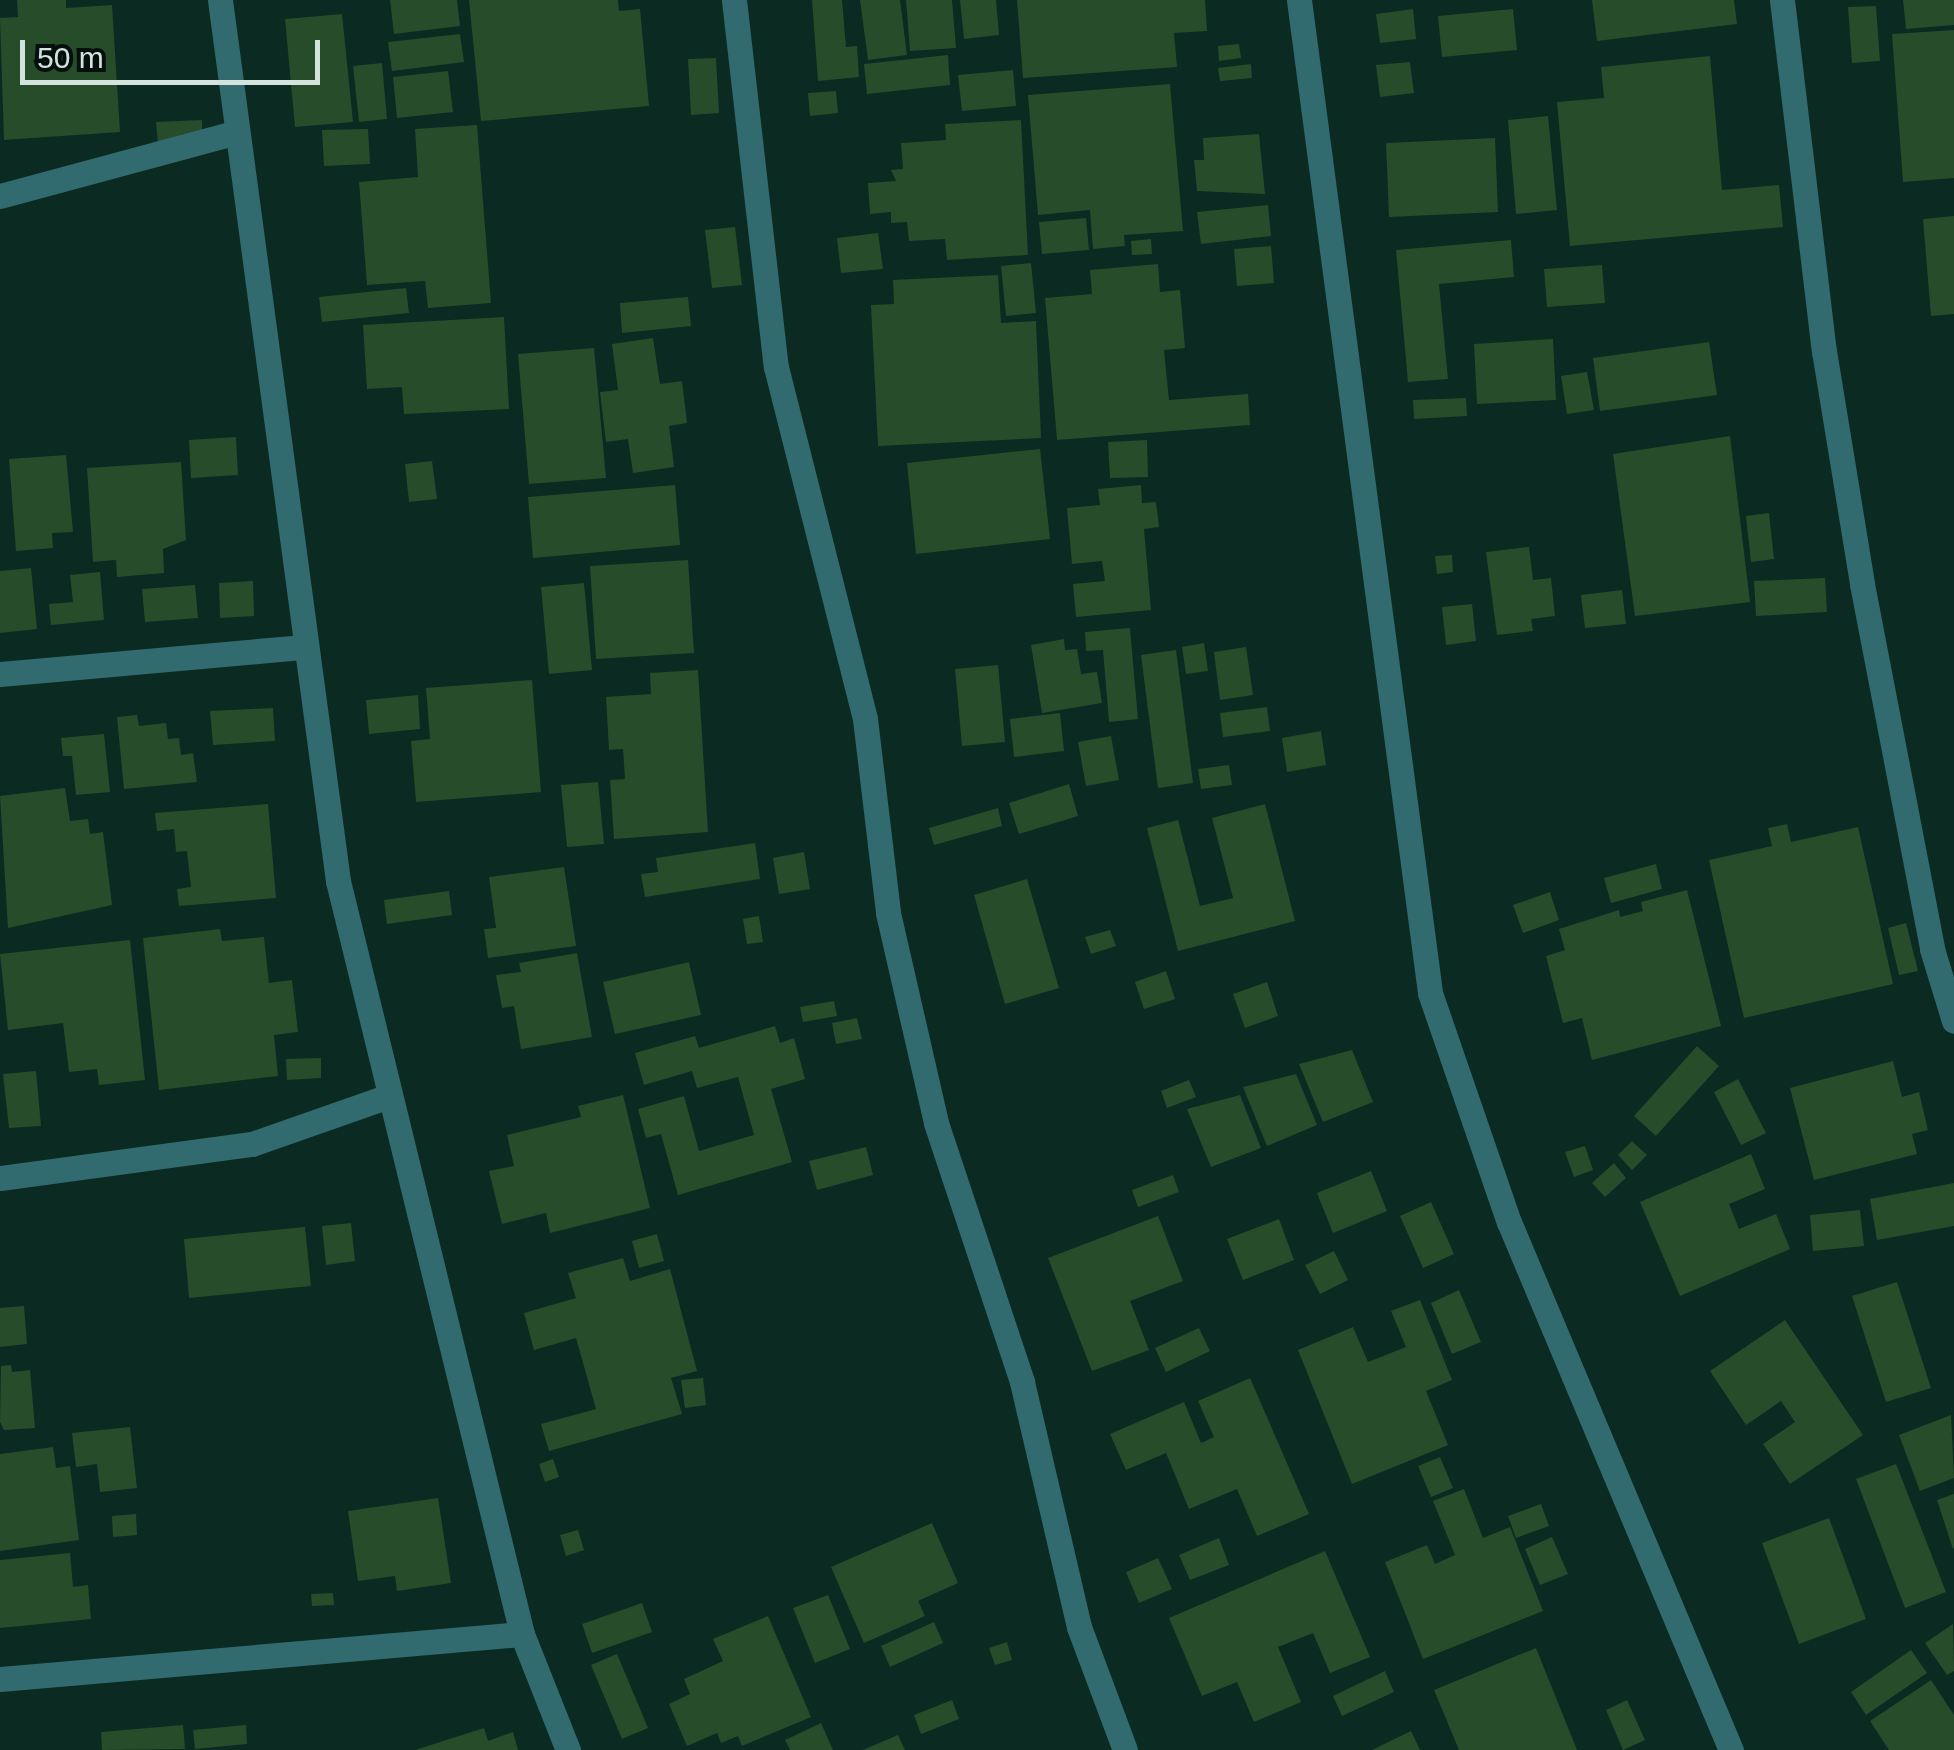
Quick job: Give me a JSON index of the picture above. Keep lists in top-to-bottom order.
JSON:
{
  "scale_bar": "50 m"
}
